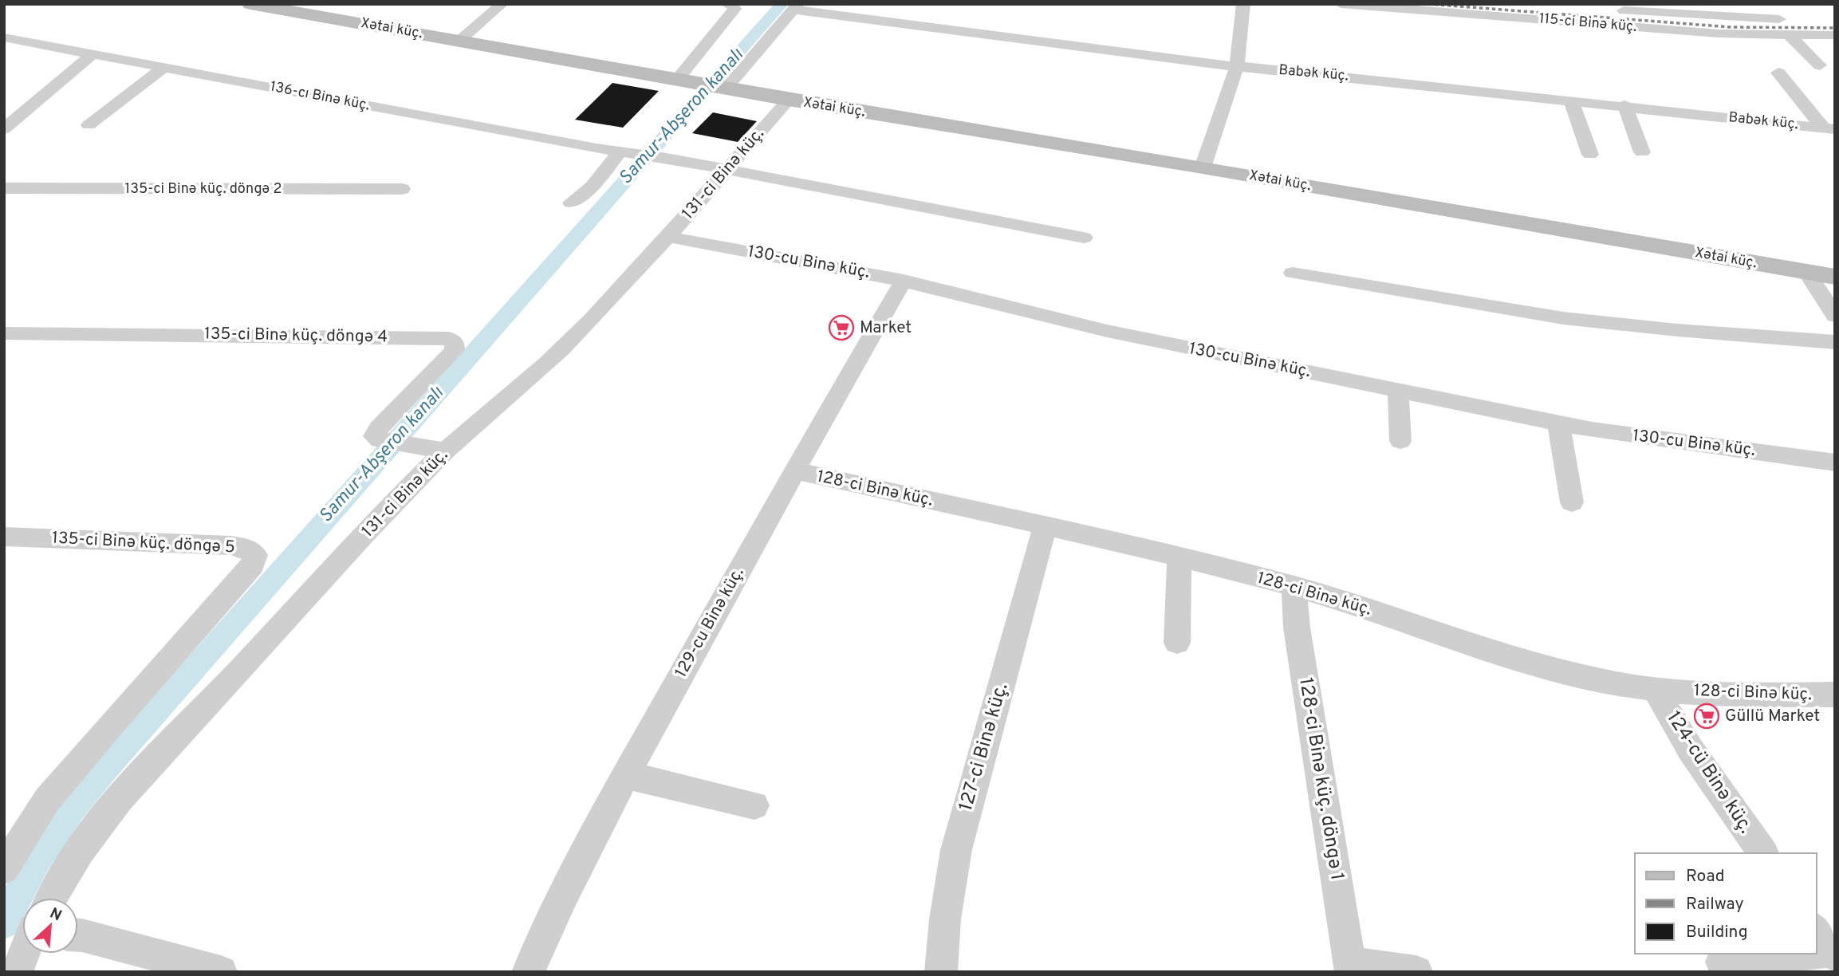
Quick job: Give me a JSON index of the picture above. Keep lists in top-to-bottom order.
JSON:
{
  "streets": {
    "street": [
      "115-ci Binə küç.",
      "Xətai küç.",
      "Babək küç.",
      "136-cı Binə küç.",
      "131-ci Binə küç.",
      "135-ci Binə küç. döngə 2",
      "130-cu Binə küç.",
      "135-ci Binə küç. döngə 4",
      "128-ci Binə küç.",
      "135-ci Binə küç. döngə 5",
      "129-cu Binə küç.",
      "127-ci Binə küç.",
      "124-cü Binə küç.",
      "128-ci Binə küç. döngə 1"
    ]
  },
  "crossings": [
    ["Xətai küç.", "131-ci Binə küç."],
    ["136-cı Binə küç.", "131-ci Binə küç."],
    ["131-ci Binə küç.", "130-cu Binə küç."],
    ["131-ci Binə küç.", "135-ci Binə küç. döngə 4"],
    ["130-cu Binə küç.", "129-cu Binə küç."],
    ["128-ci Binə küç.", "129-cu Binə küç."],
    ["128-ci Binə küç.", "127-ci Binə küç."],
    ["128-ci Binə küç.", "124-cü Binə küç."],
    ["128-ci Binə küç.", "128-ci Binə küç. döngə 1"]
  ],
  "water": ["Samur-Abşeron kanalı"],
  "places": {
    "supermarket": ["Market", "Güllü Market"]
  },
  "legend": ["Road", "Railway", "Building"],
  "north": "top right"
}
